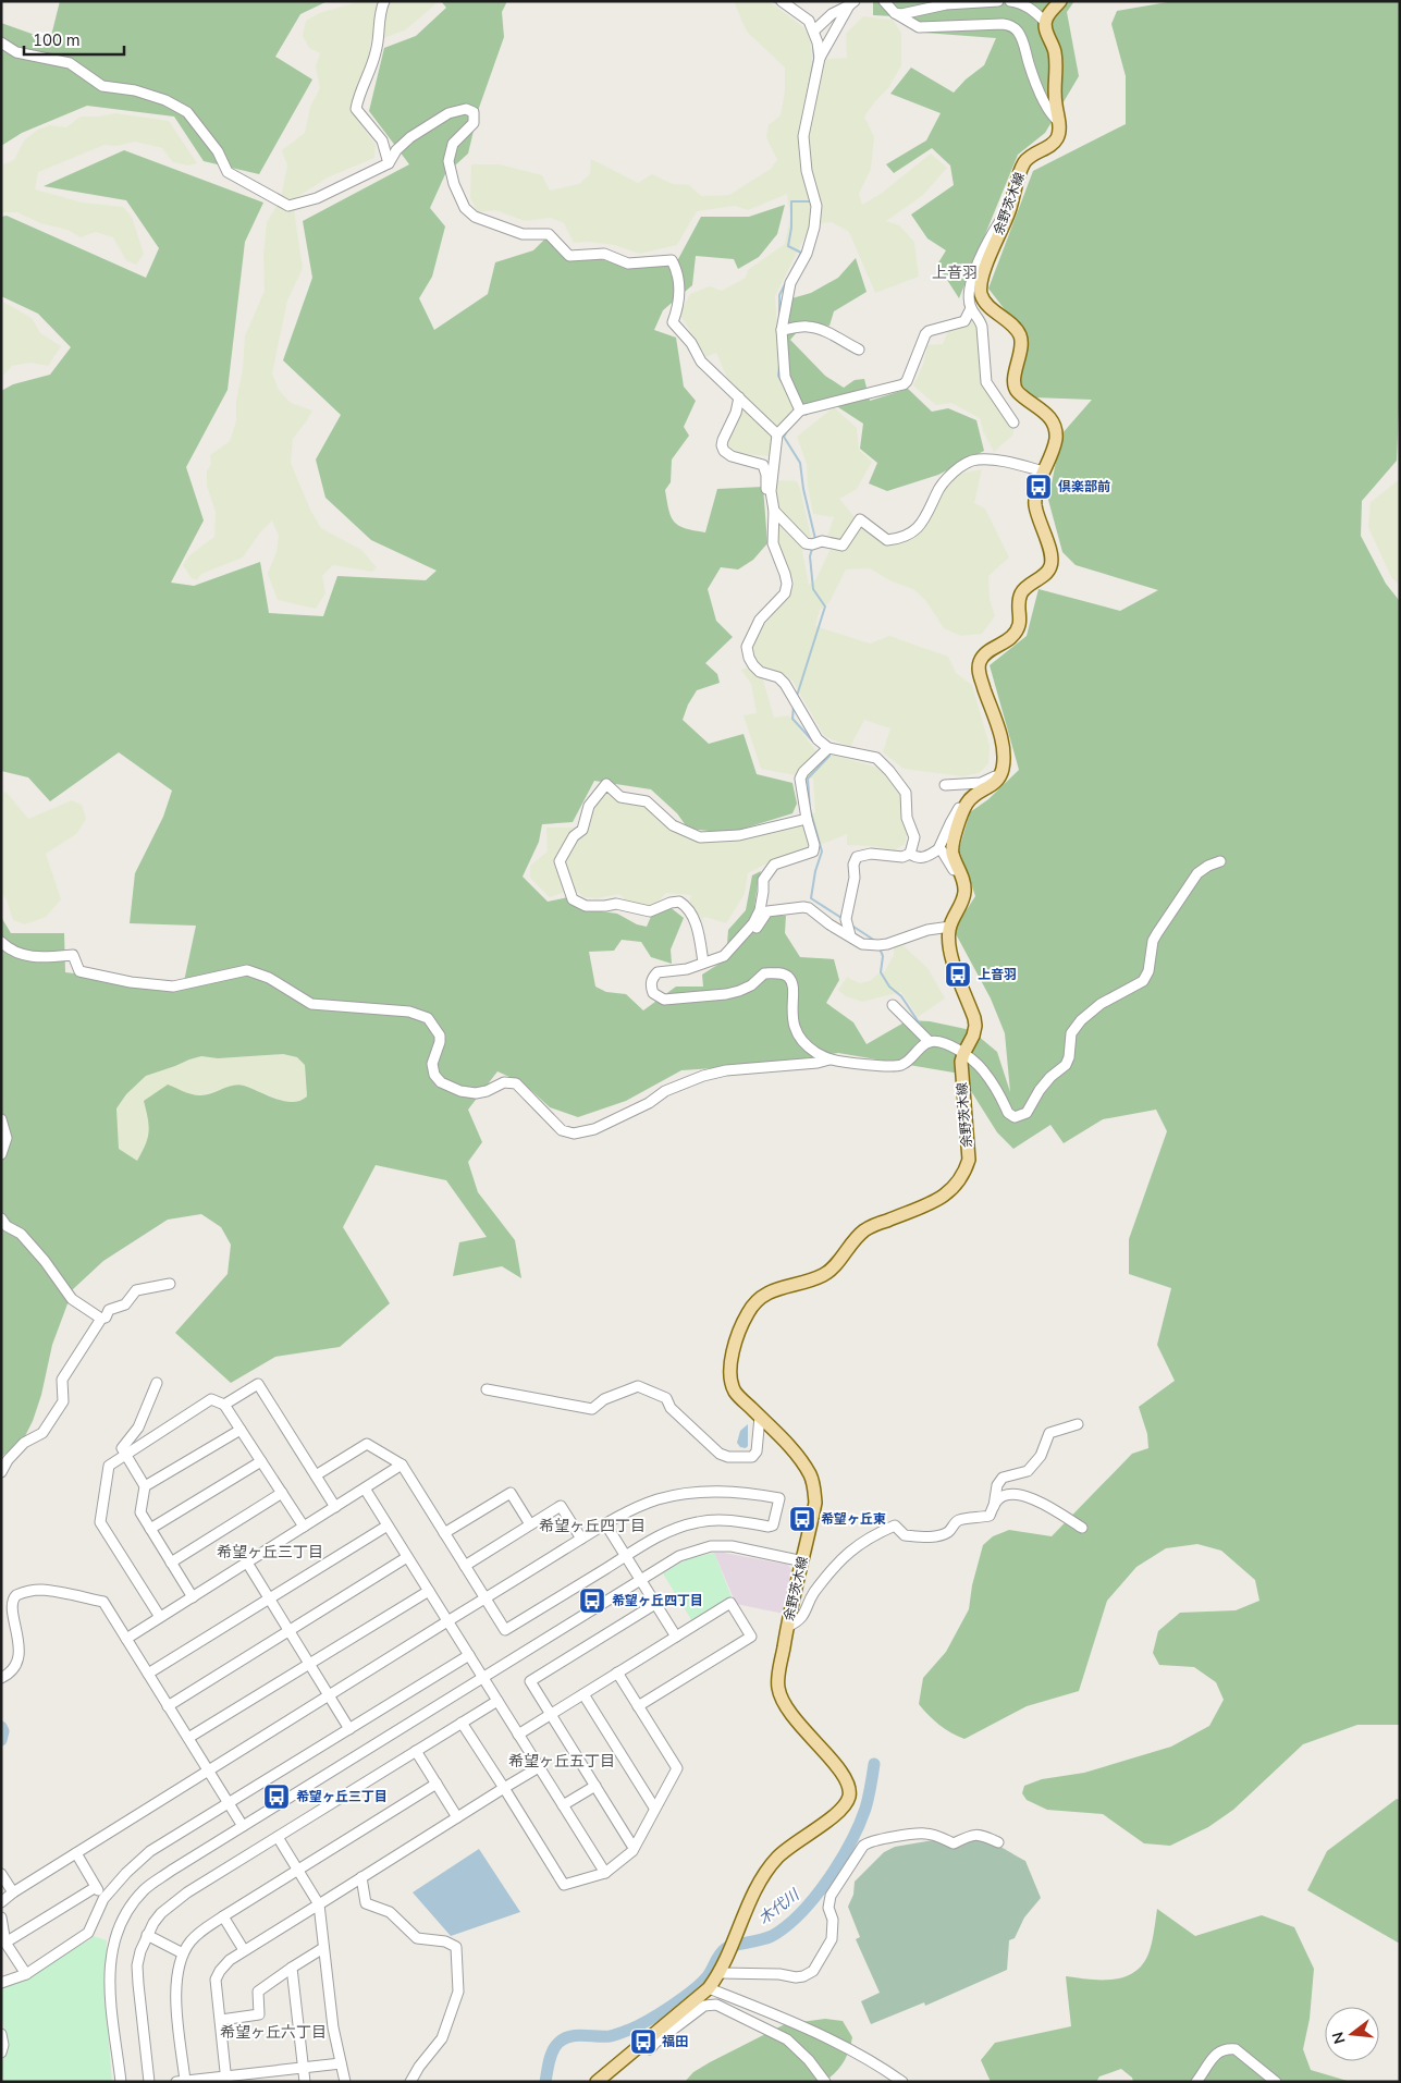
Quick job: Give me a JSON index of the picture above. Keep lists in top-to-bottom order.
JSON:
{
  "streets": {
    "main road": ["余野茨木線"]
  },
  "districts": [
    "上音羽",
    "希望ヶ丘四丁目",
    "希望ヶ丘三丁目",
    "希望ヶ丘五丁目",
    "希望ヶ丘六丁目"
  ],
  "water": ["木代川"],
  "places": {
    "bus stop": [
      "倶楽部前",
      "上音羽",
      "希望ヶ丘東",
      "希望ヶ丘四丁目",
      "希望ヶ丘三丁目",
      "福田"
    ]
  },
  "scale_bar": "100 m",
  "north": "left"
}
